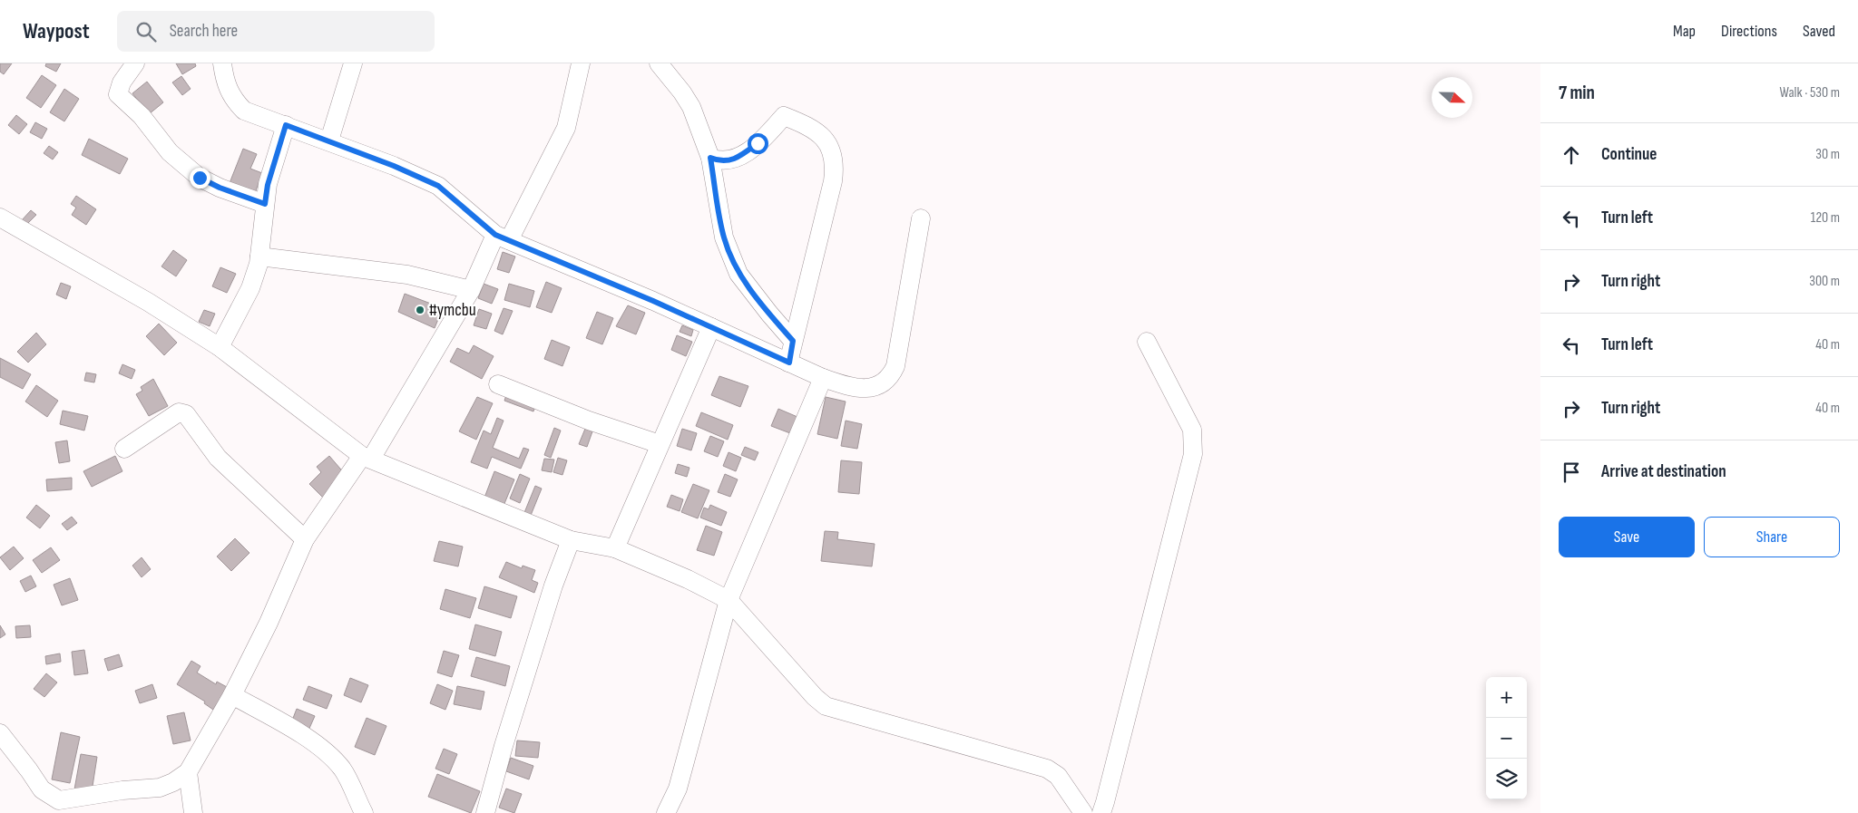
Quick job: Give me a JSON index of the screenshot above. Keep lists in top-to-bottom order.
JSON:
{
  "places": ["#ymcbu"],
  "north": "right",
  "page": {
    "header": "Waypost",
    "search": "Search here",
    "nav": ["Map", "Directions", "Saved"],
    "heading": ["7 min", "Walk · 530 m"],
    "list": [
      ["Continue", "30 m"],
      ["Turn left", "120 m"],
      ["Turn right", "300 m"],
      ["Turn left", "40 m"],
      ["Turn right", "40 m"],
      "Arrive at destination"
    ],
    "buttons": ["Save", "Share"],
    "map_buttons": ["+", "−"]
  }
}
